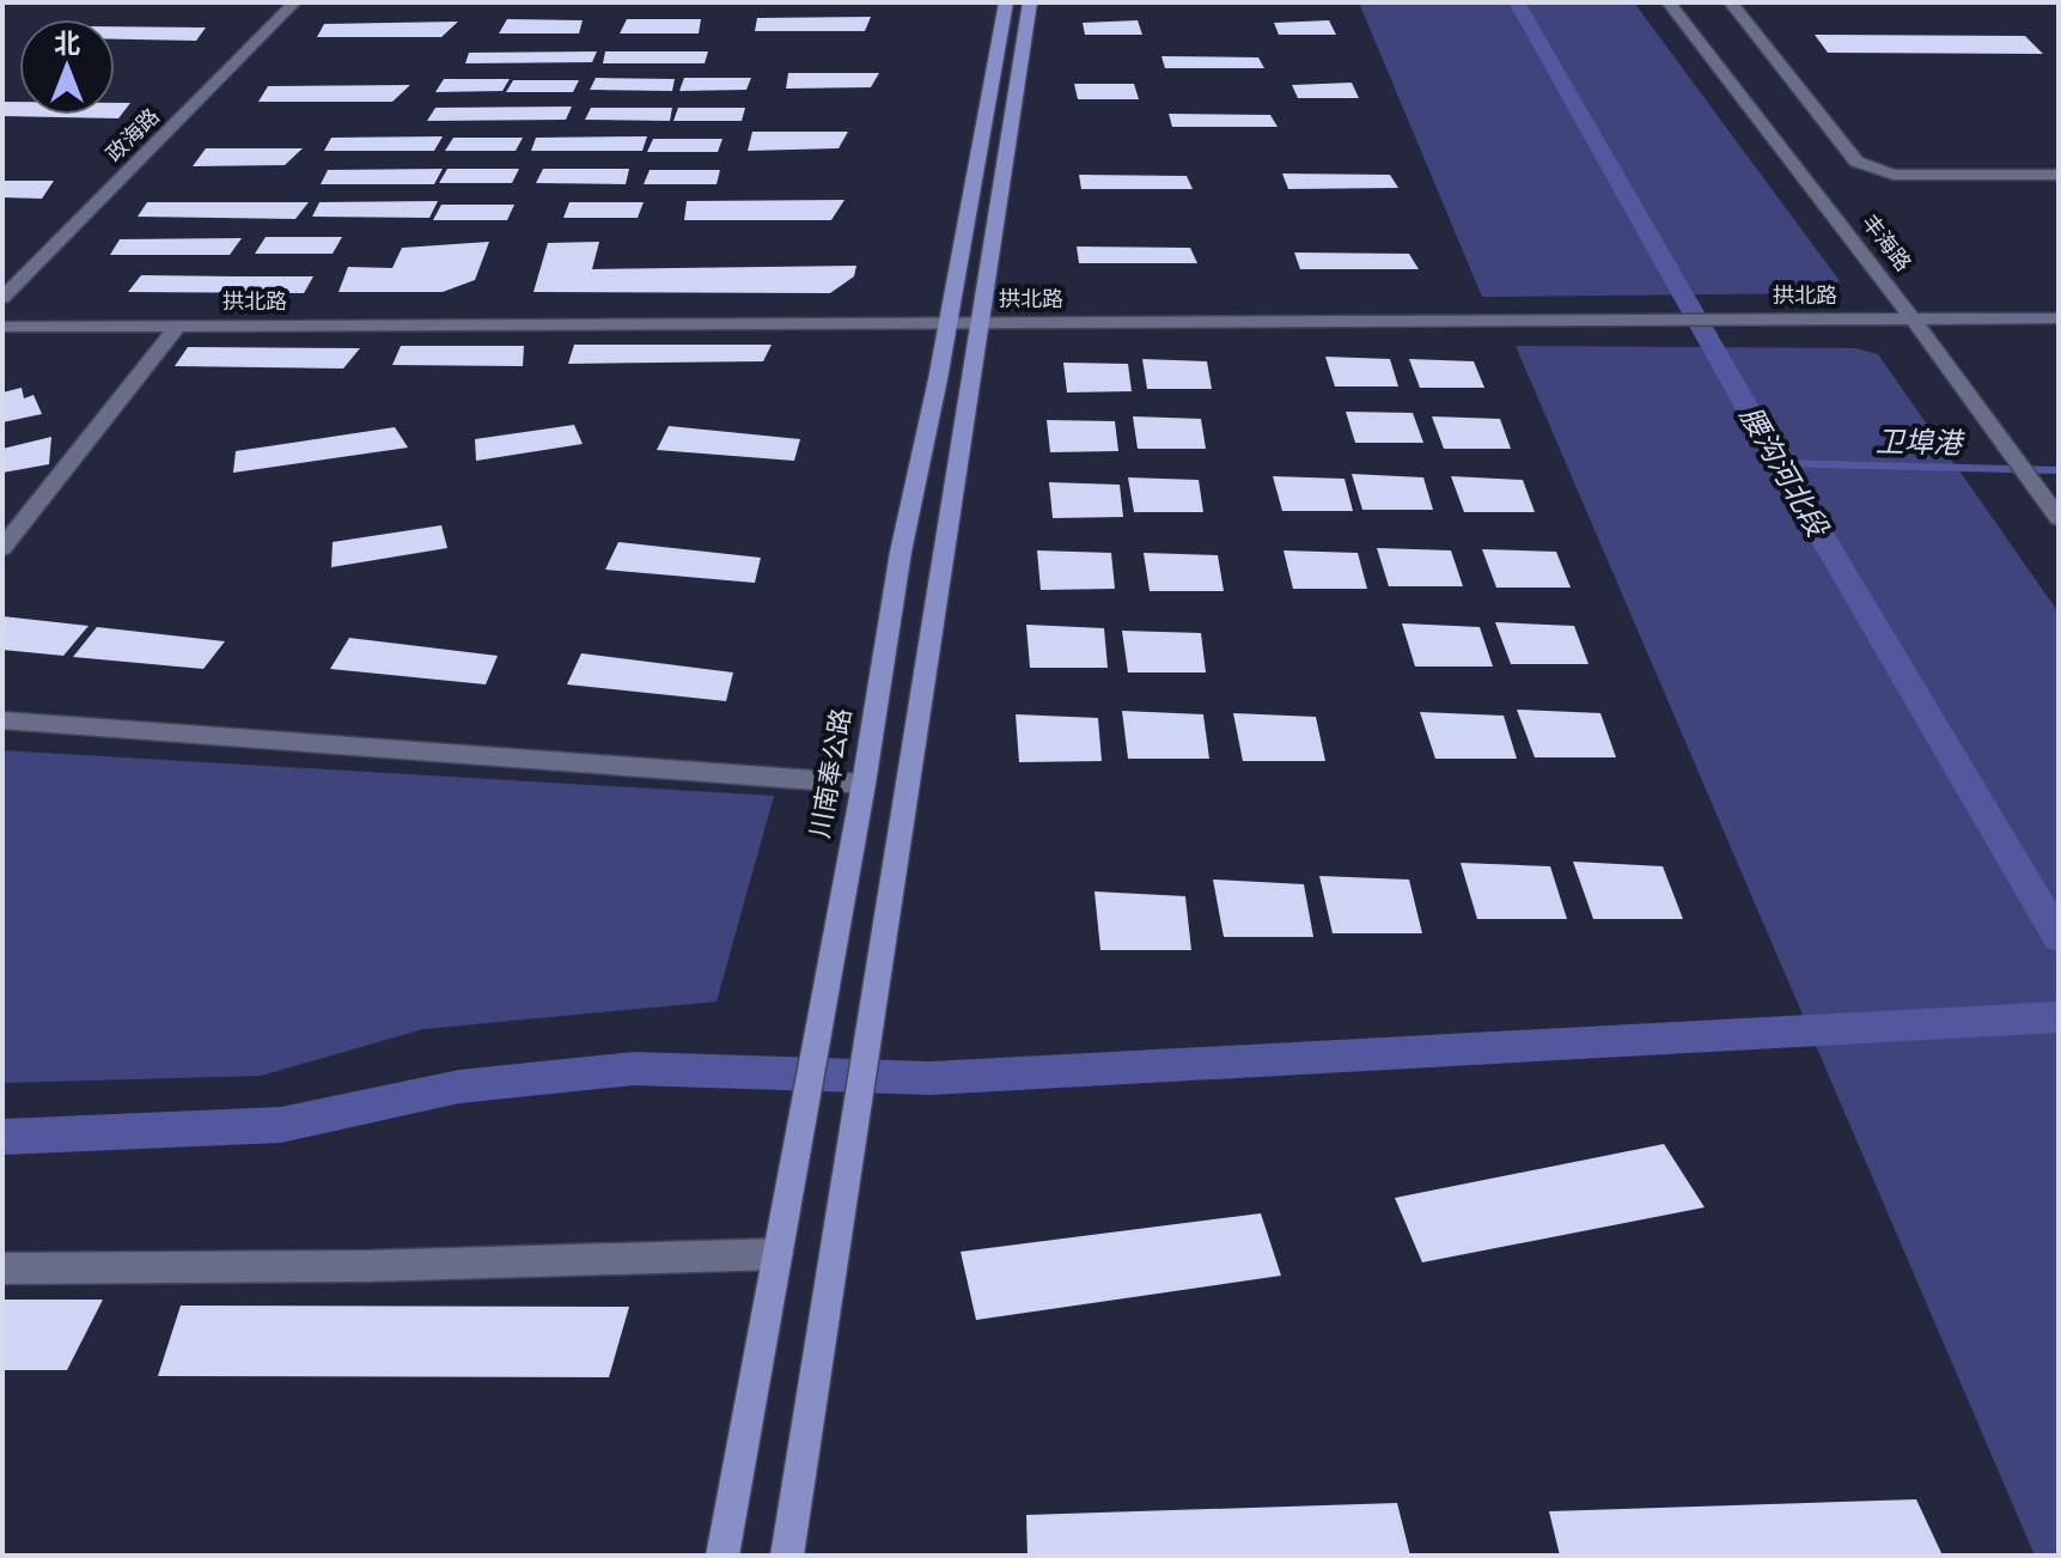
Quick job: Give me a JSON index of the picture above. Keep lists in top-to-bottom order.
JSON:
{
  "streets": {
    "main road": ["川南奉公路"],
    "street": ["政海路", "丰海路", "拱北路"]
  },
  "crossings": [
    ["丰海路", "拱北路"],
    ["拱北路", "川南奉公路"]
  ],
  "water": ["卫埠港", "腰沟河北段"],
  "north": "top"
}
